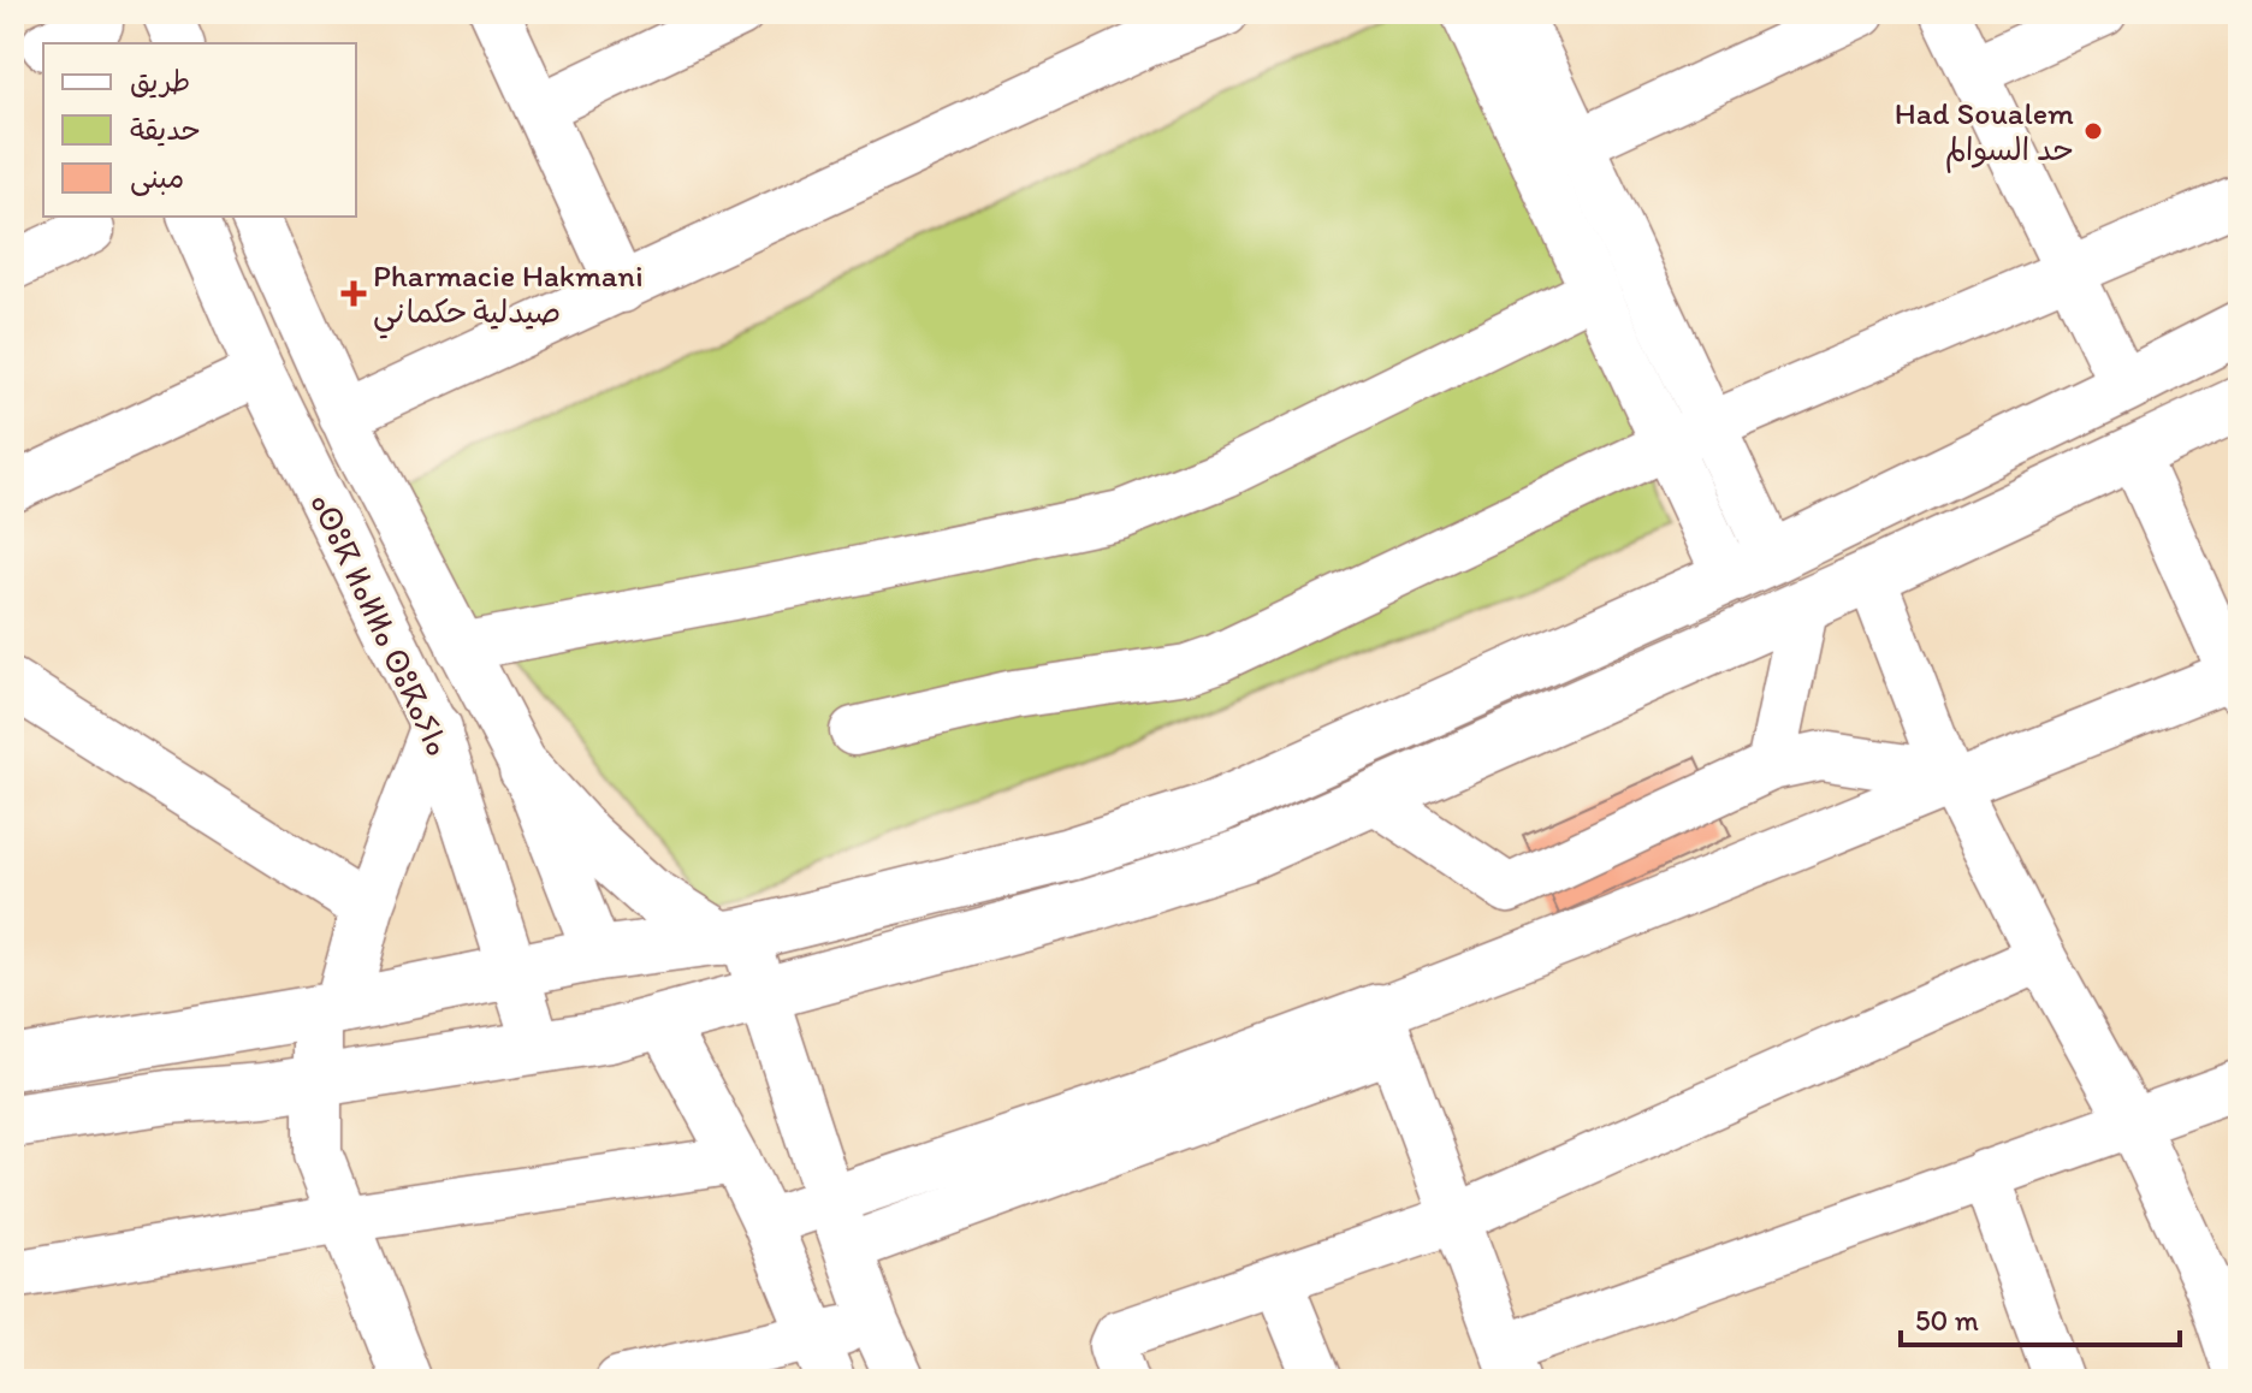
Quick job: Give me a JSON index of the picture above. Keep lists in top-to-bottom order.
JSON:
{
  "streets": {
    "street": ["ⴰⵙⵓⴽ ⵍⴰⵍⵍⴰ ⵙⵓⴽⴰⵢⵏⴰ"]
  },
  "places": {
    "other": ["Had Soualem حد السوالم"],
    "health": ["Pharmacie Hakmani صيدلية حكماني"]
  },
  "legend": ["طريق", "حديقة", "مبنى"],
  "scale_bar": "50 m"
}
